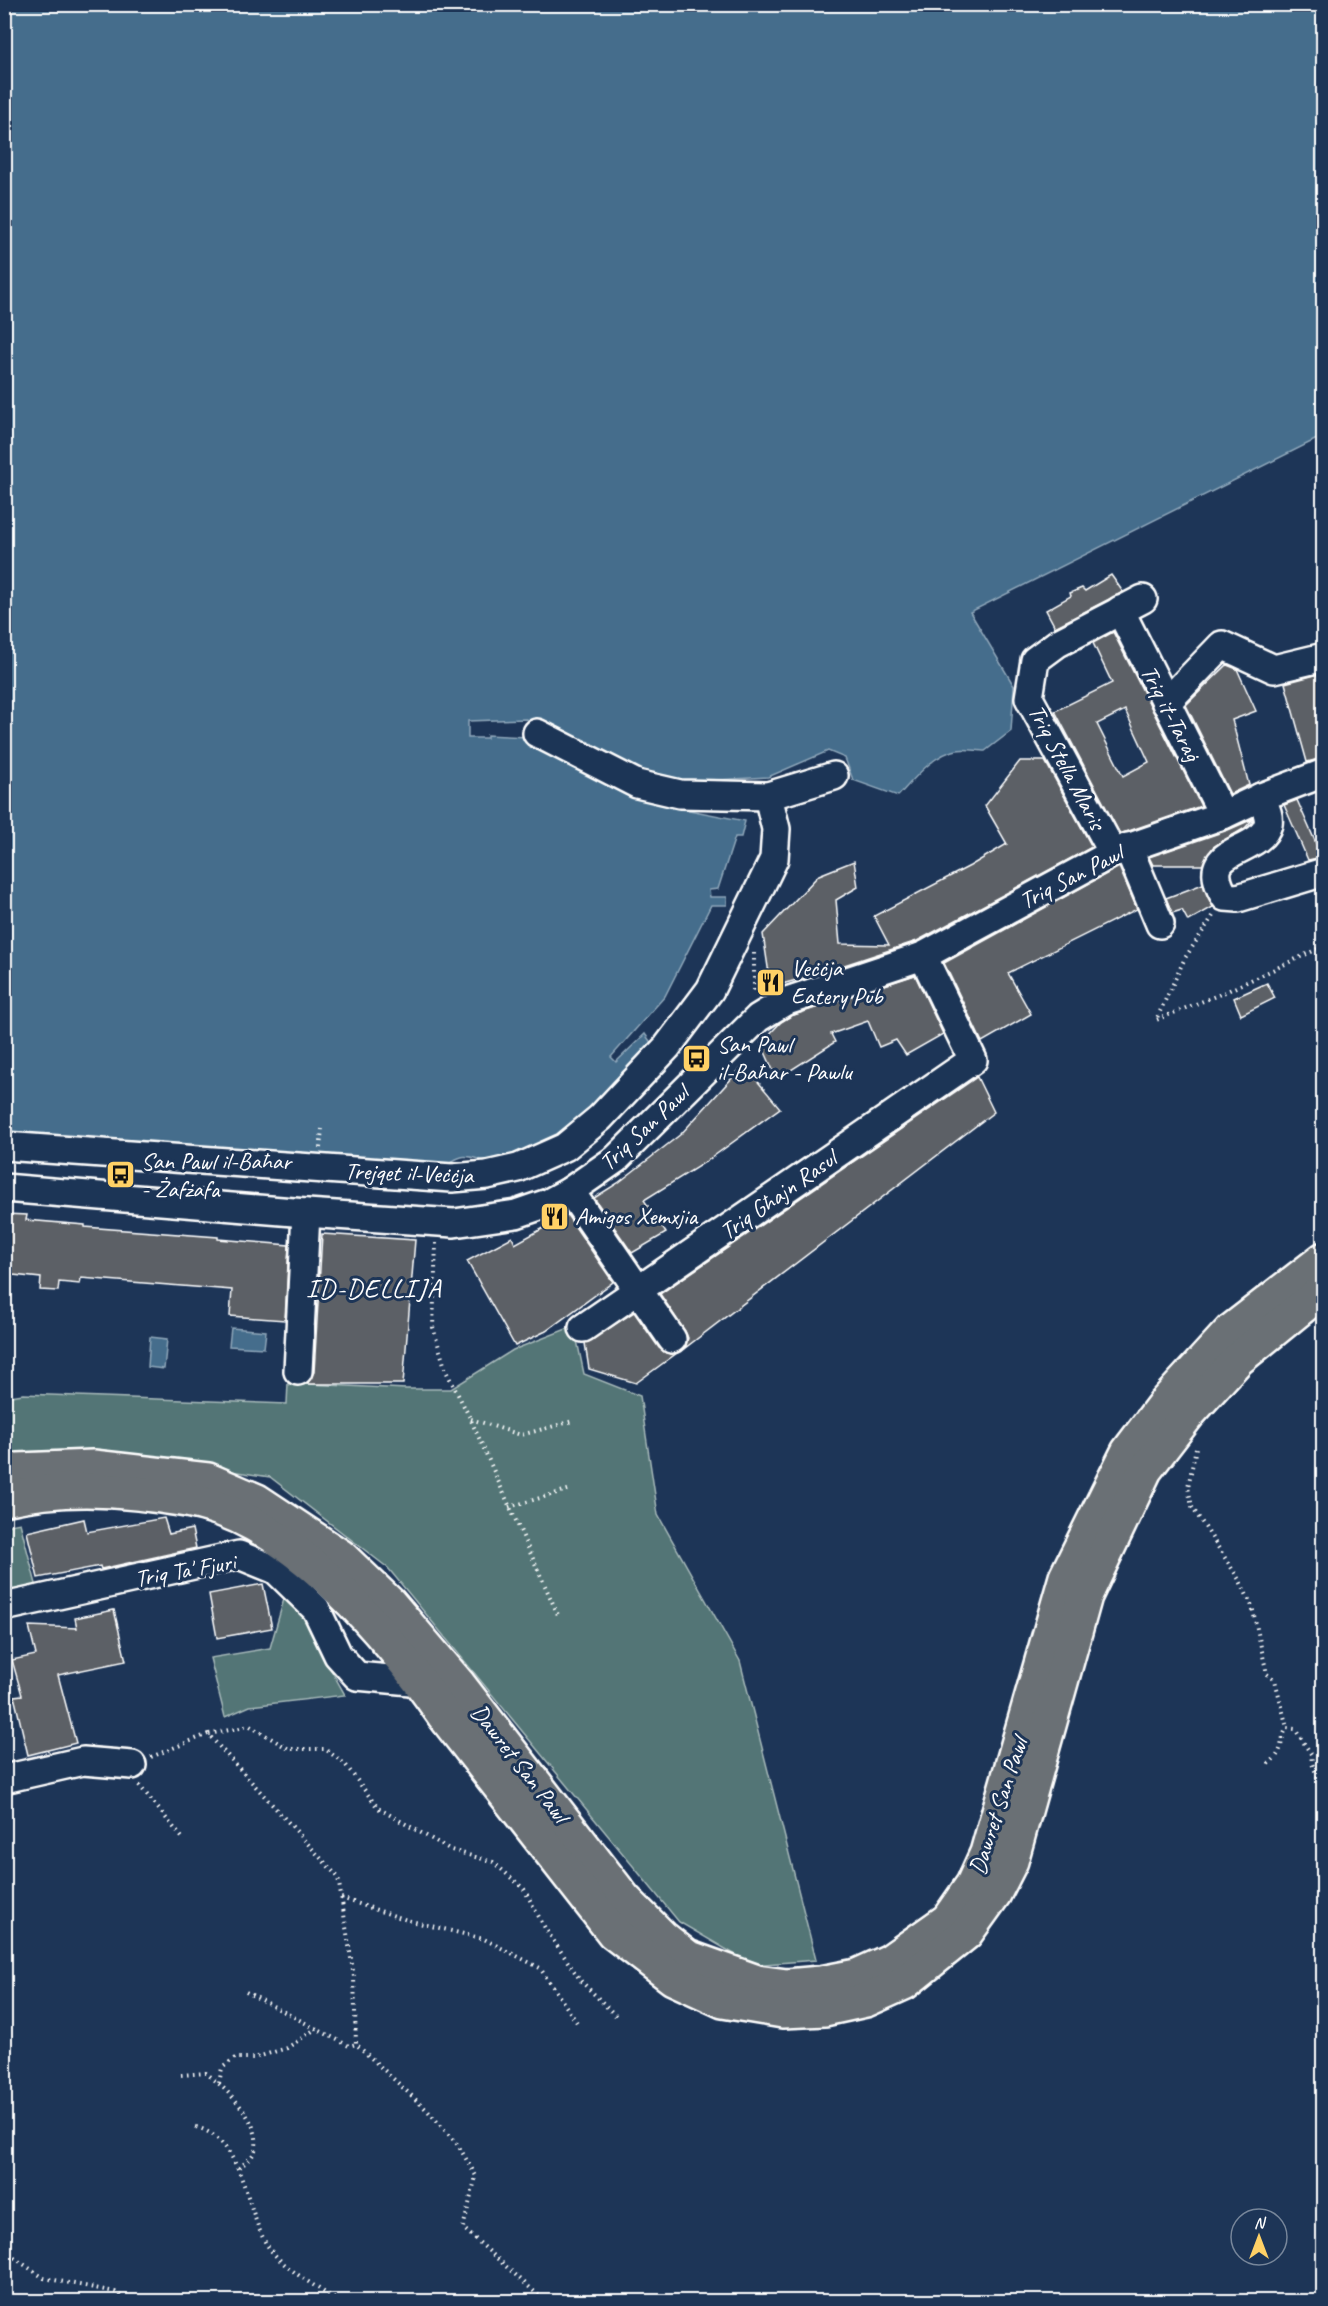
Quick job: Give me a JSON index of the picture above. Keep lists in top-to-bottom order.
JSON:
{
  "streets": {
    "highway": ["Dawret San Pawl"],
    "street": [
      "Triq it-Taraġ",
      "Triq Stella Maris",
      "Triq San Pawl",
      "Trejqet il-Veċċja",
      "Triq Għajn Rasul",
      "Triq Ta' Fjuri"
    ]
  },
  "crossings": [
    ["Triq it-Taraġ", "Triq Stella Maris"],
    ["Triq it-Taraġ", "Triq San Pawl"],
    ["Triq Stella Maris", "Triq San Pawl"],
    ["Triq San Pawl", "Triq Għajn Rasul"],
    ["Triq Ta' Fjuri", "Dawret San Pawl"]
  ],
  "districts": ["ID-DELLIJA"],
  "places": {
    "restaurant": ["Veċċja Eatery Pub", "Amigos Xemxjia"],
    "bus stop": ["San Pawl il-Baħar - Pawlu", "San Pawl il-Baħar - Żafżafa"]
  },
  "north": "top"
}
